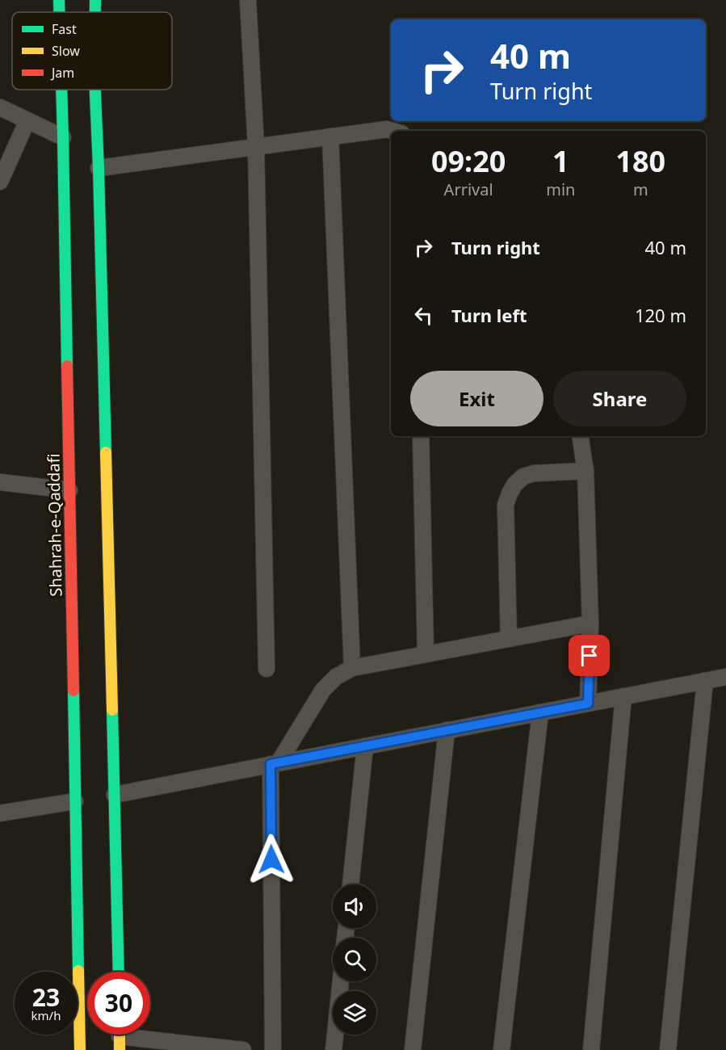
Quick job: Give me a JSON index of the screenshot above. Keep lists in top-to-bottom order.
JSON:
{
  "streets": {
    "main road": ["Shahrah-e-Qaddafi"]
  },
  "legend": ["Fast", "Slow", "Jam"],
  "page": {
    "turn": ["40 m", "Turn right"],
    "eta": [
      "09:20",
      "Arrival",
      "1",
      "min",
      "180",
      "m"
    ],
    "list": [
      {
        "name": "Turn right",
        "value": "40 m"
      },
      {
        "name": "Turn left",
        "value": "120 m"
      }
    ],
    "buttons": ["Exit", "Share"],
    "speed": "23 km/h",
    "limit": "30"
  }
}
